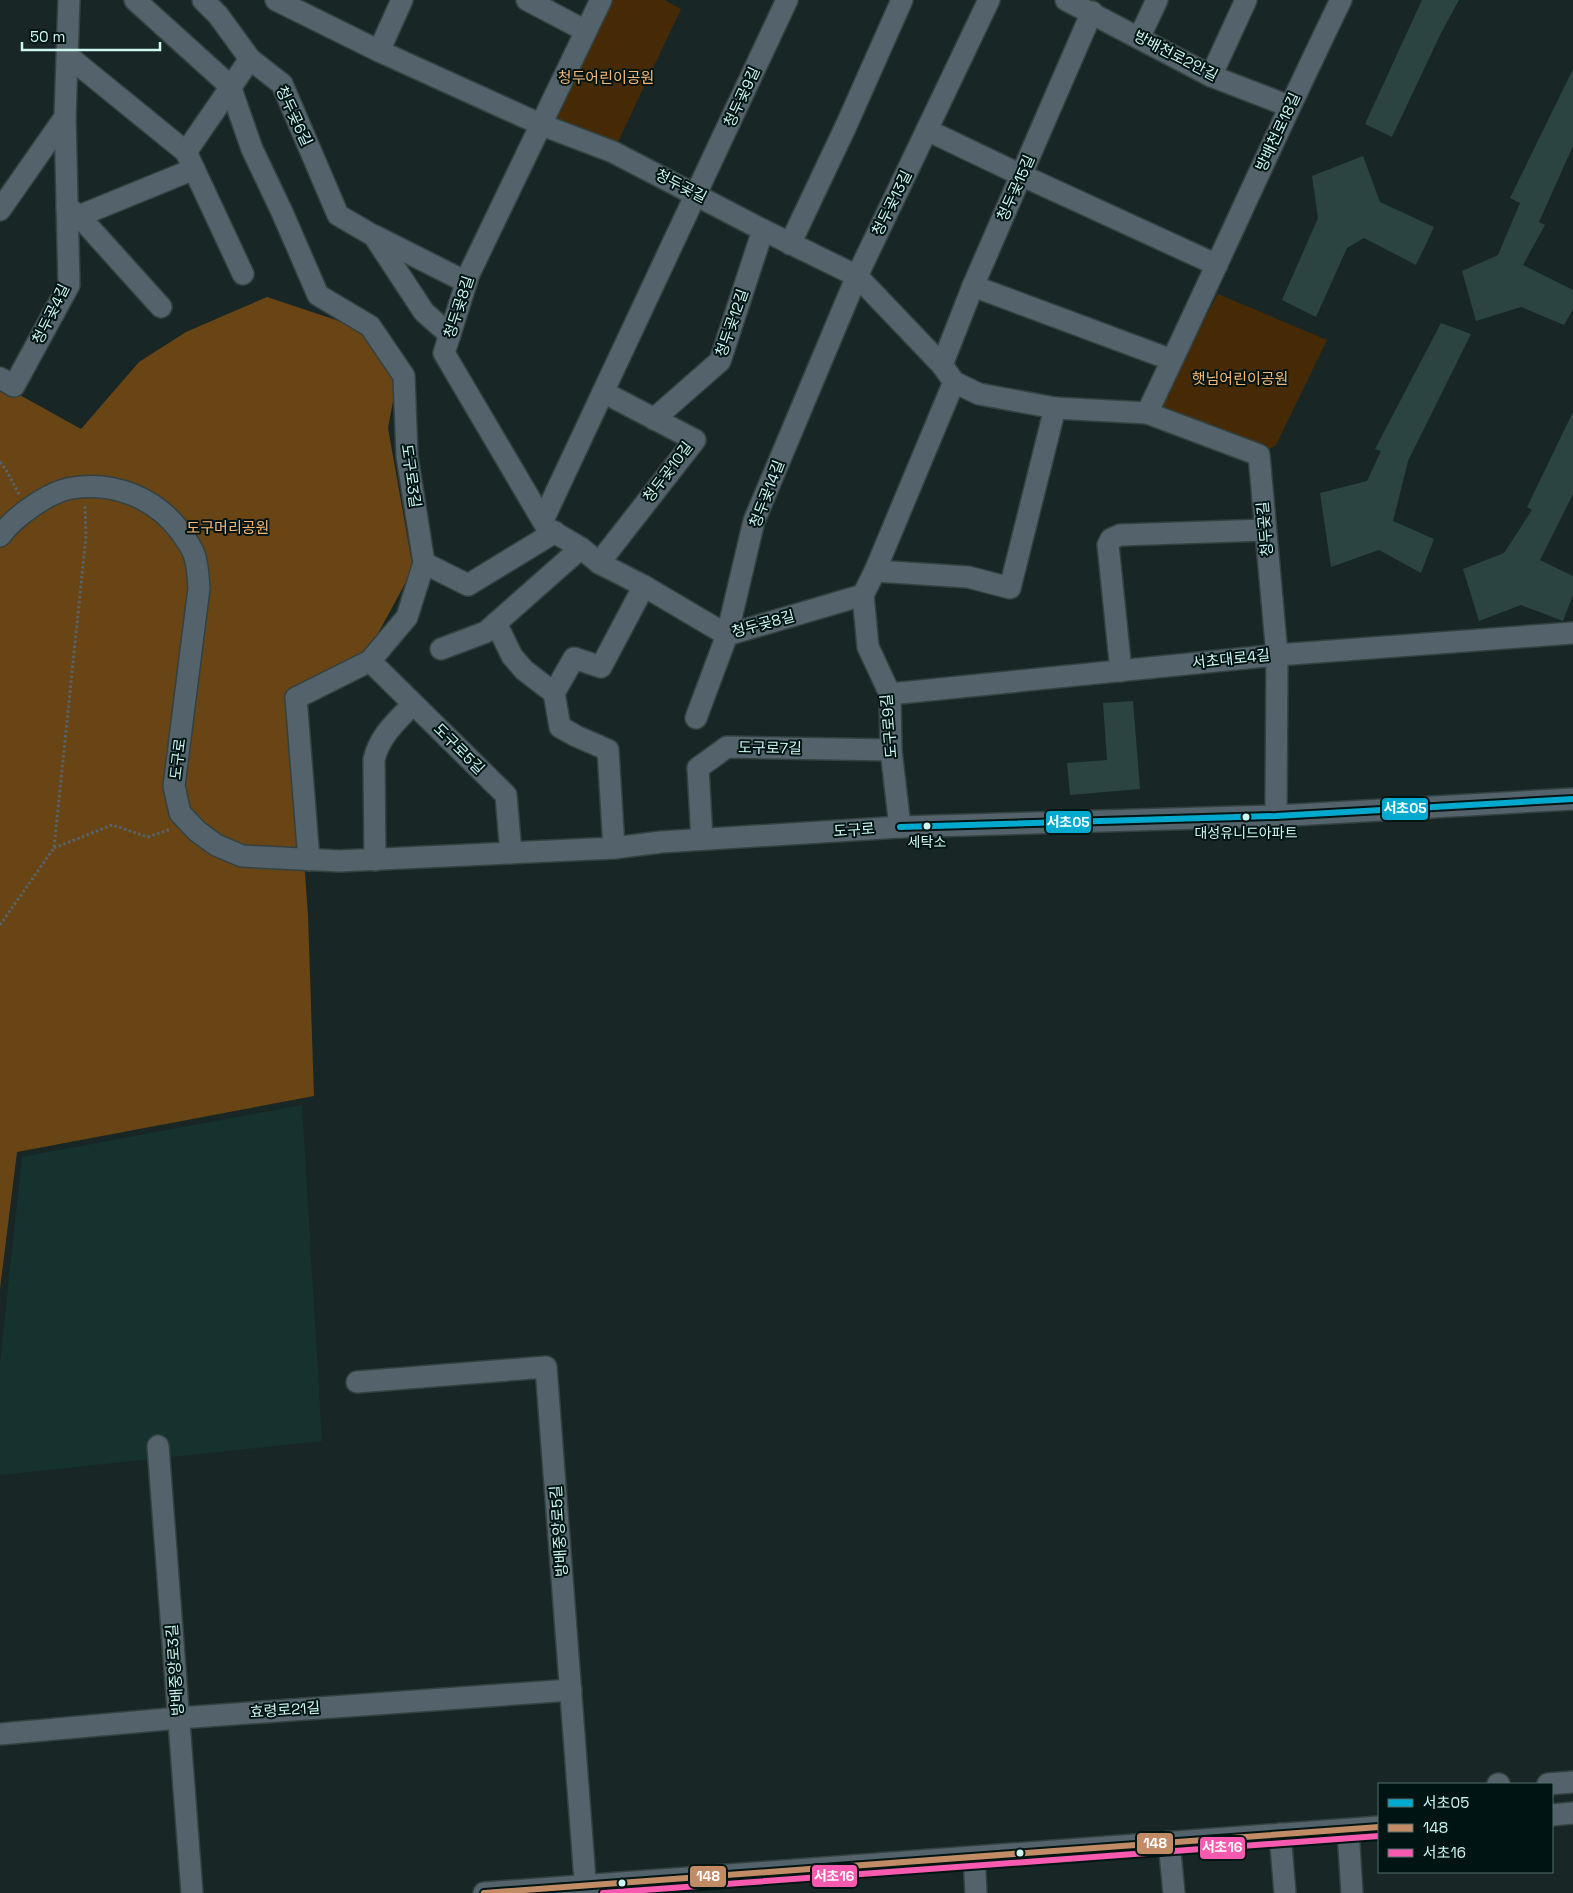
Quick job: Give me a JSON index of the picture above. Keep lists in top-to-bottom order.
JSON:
{
  "streets": {
    "street": [
      "방배천로2안길",
      "청두곶9길",
      "청두곶6길",
      "방배천로18길",
      "청두곶길",
      "청두곶15길",
      "청두곶13길",
      "청두곶8길",
      "청두곶4길",
      "청두곶12길",
      "청두곶10길",
      "도구로3길",
      "청두곶14길",
      "서초대로4길",
      "도구로9길",
      "도구로7길",
      "도구로5길",
      "도구로",
      "방배중앙로5길",
      "방배중앙로3길",
      "효령로21길"
    ]
  },
  "crossings": [
    ["방배천로2안길", "방배천로18길"],
    ["방배천로2안길", "청두곶15길"],
    ["청두곶9길", "청두곶길"],
    ["청두곶6길", "청두곶8길"],
    ["방배천로18길", "청두곶길"],
    ["청두곶길", "청두곶15길"],
    ["청두곶길", "청두곶13길"],
    ["청두곶길", "청두곶8길"],
    ["청두곶길", "청두곶12길"],
    ["청두곶길", "청두곶14길"],
    ["청두곶길", "서초대로4길"],
    ["청두곶길", "도구로"],
    ["청두곶13길", "청두곶14길"],
    ["청두곶8길", "청두곶10길"],
    ["청두곶8길", "청두곶14길"],
    ["청두곶8길", "도구로9길"],
    ["청두곶12길", "청두곶10길"],
    ["도구로3길", "도구로5길"],
    ["도구로3길", "도구로"],
    ["서초대로4길", "도구로9길"],
    ["도구로9길", "도구로7길"],
    ["도구로9길", "도구로"],
    ["도구로7길", "도구로"],
    ["도구로5길", "도구로"],
    ["방배중앙로5길", "효령로21길"],
    ["방배중앙로3길", "효령로21길"]
  ],
  "parks": ["청두어린이공원", "햇님어린이공원", "도구머리공원"],
  "places": ["대성유니드아파트", "세탁소"],
  "lines": ["transit line 서초05", "transit line 148", "transit line 서초16"],
  "legend": ["서초05", "148", "서초16"],
  "scale_bar": "50 m"
}
